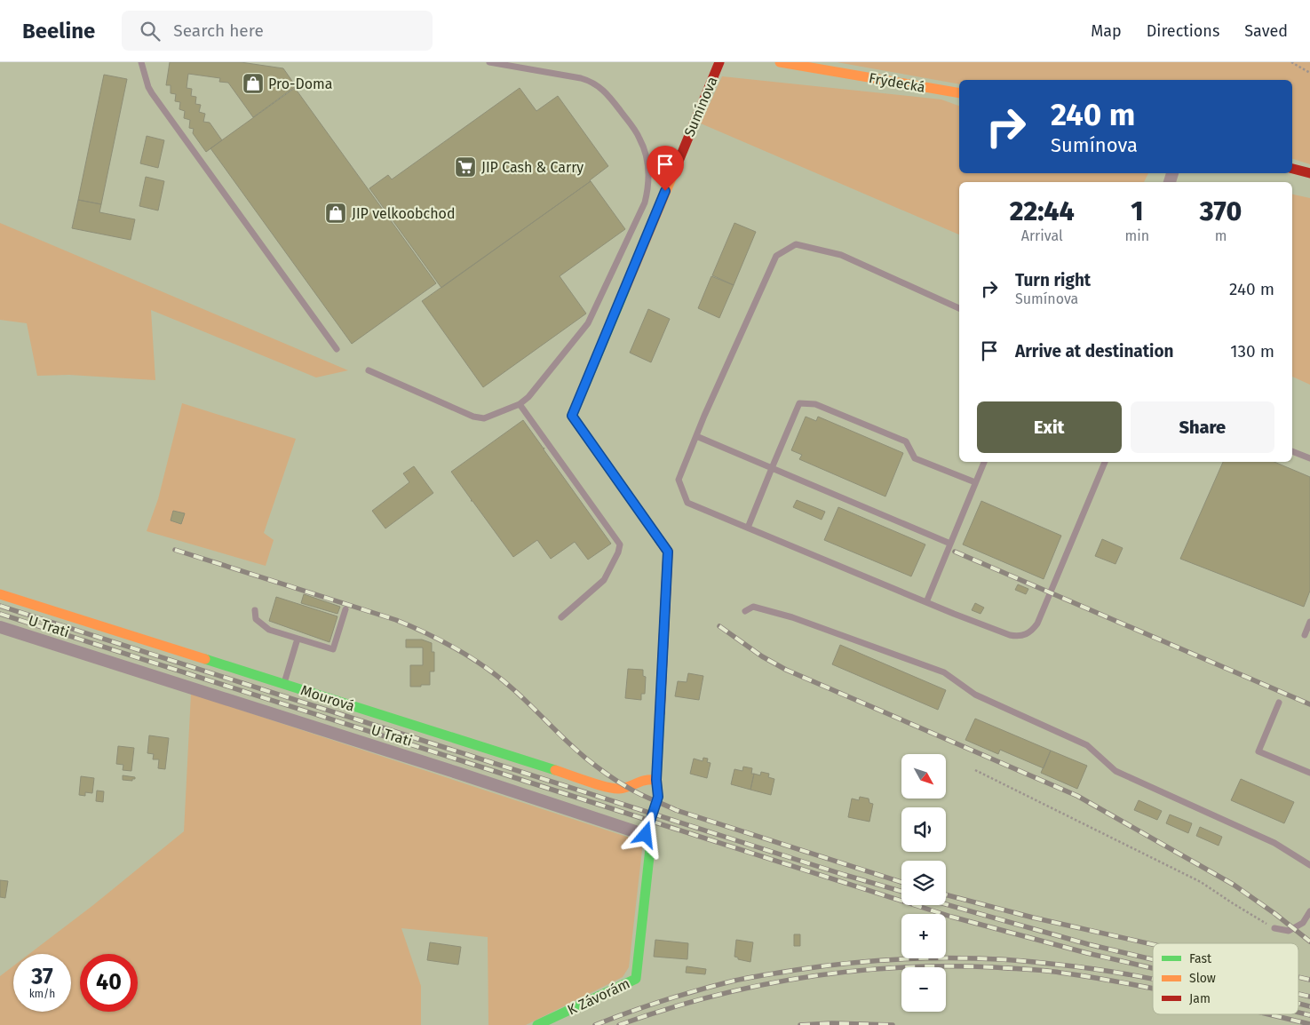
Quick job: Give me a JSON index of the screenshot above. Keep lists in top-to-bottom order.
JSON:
{
  "streets": {
    "street": [
      "Frýdecká",
      "Sumínova",
      "U Trati",
      "Mourová",
      "K Závorám"
    ]
  },
  "crossings": [
    ["Sumínova", "U Trati"],
    ["Sumínova", "Mourová"],
    ["Sumínova", "K Závorám"],
    ["U Trati", "K Závorám"]
  ],
  "places": {
    "shop": ["Pro-Doma", "JIP velkoobchod"],
    "supermarket": ["JIP Cash & Carry"]
  },
  "legend": ["Fast", "Slow", "Jam"],
  "north": "bottom right",
  "page": {
    "header": "Beeline",
    "search": "Search here",
    "nav": ["Map", "Directions", "Saved"],
    "turn": ["240 m", "Sumínova"],
    "eta": [
      "22:44",
      "Arrival",
      "1",
      "min",
      "370",
      "m"
    ],
    "list": [
      {
        "name": "Turn right",
        "note": "Sumínova",
        "value": "240 m"
      },
      {
        "name": "Arrive at destination",
        "value": "130 m"
      }
    ],
    "buttons": ["Exit", "Share"],
    "map_buttons": ["+", "−"],
    "speed": "37 km/h",
    "limit": "40"
  }
}
